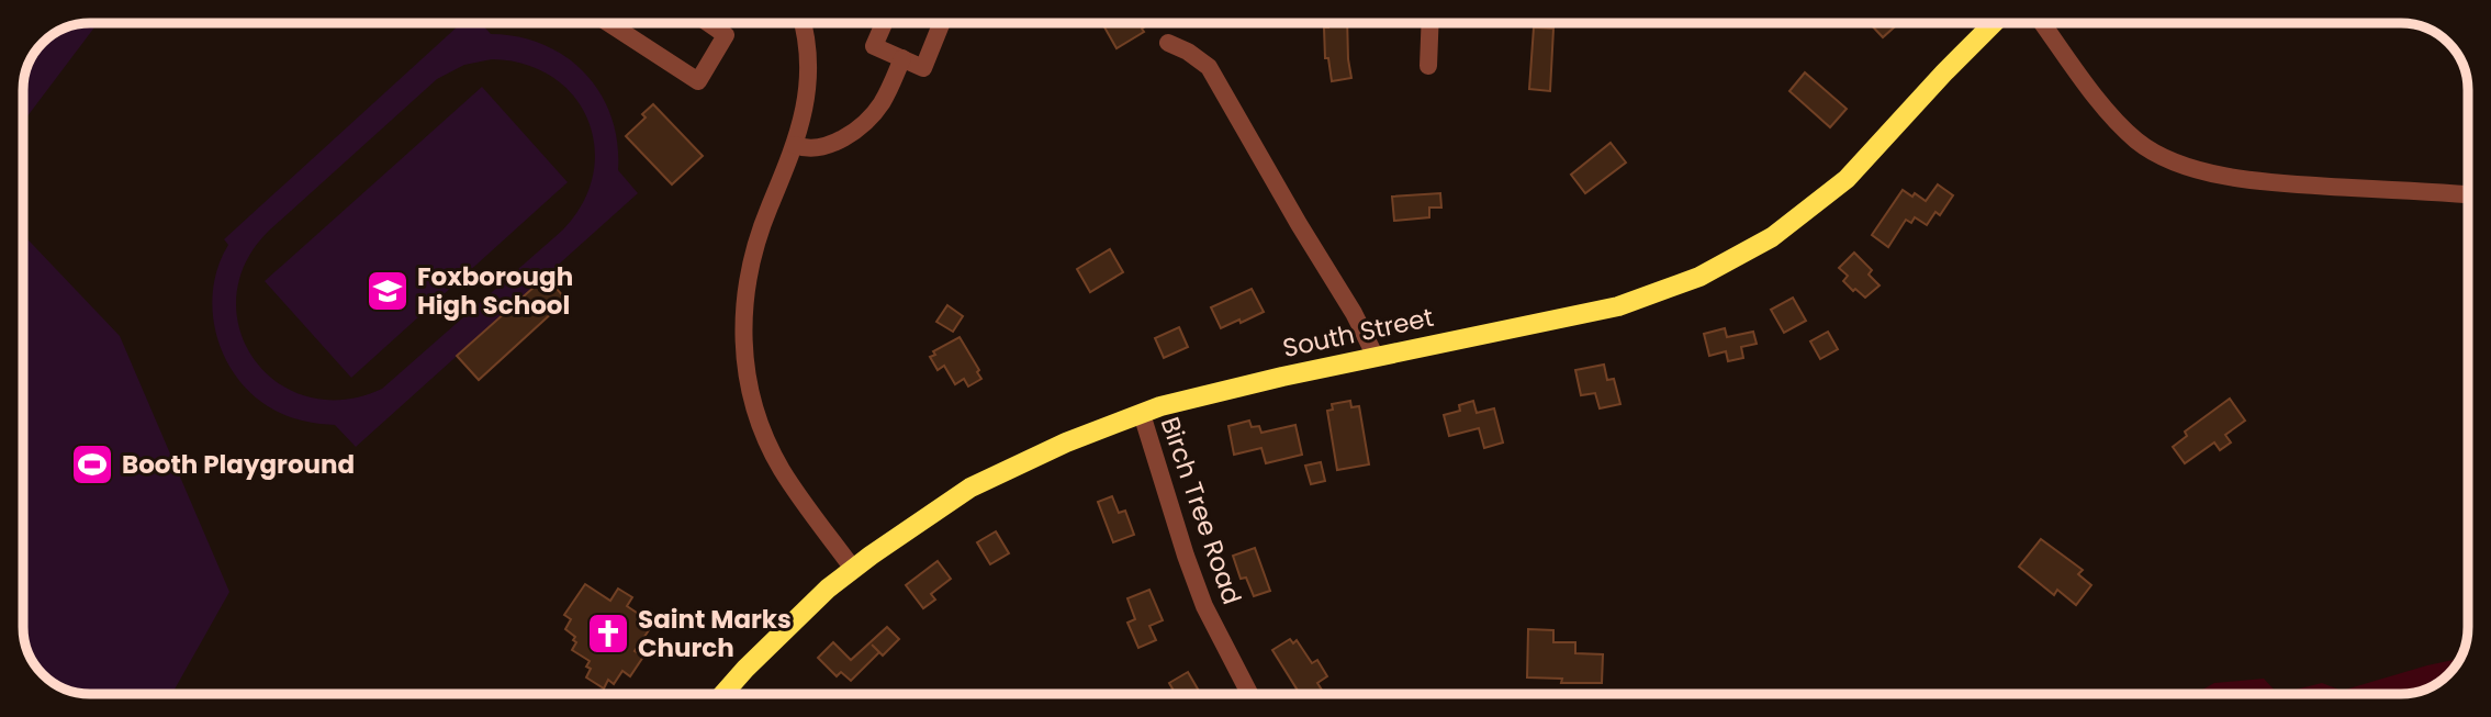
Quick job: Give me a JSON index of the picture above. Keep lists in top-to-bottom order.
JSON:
{
  "streets": {
    "main road": ["South Street"],
    "street": ["Birch Tree Road"]
  },
  "crossings": [
    ["South Street", "Birch Tree Road"]
  ],
  "places": {
    "school or university": ["Foxborough High School"],
    "sports": ["Booth Playground"],
    "church": ["Saint Marks Church"]
  }
}
